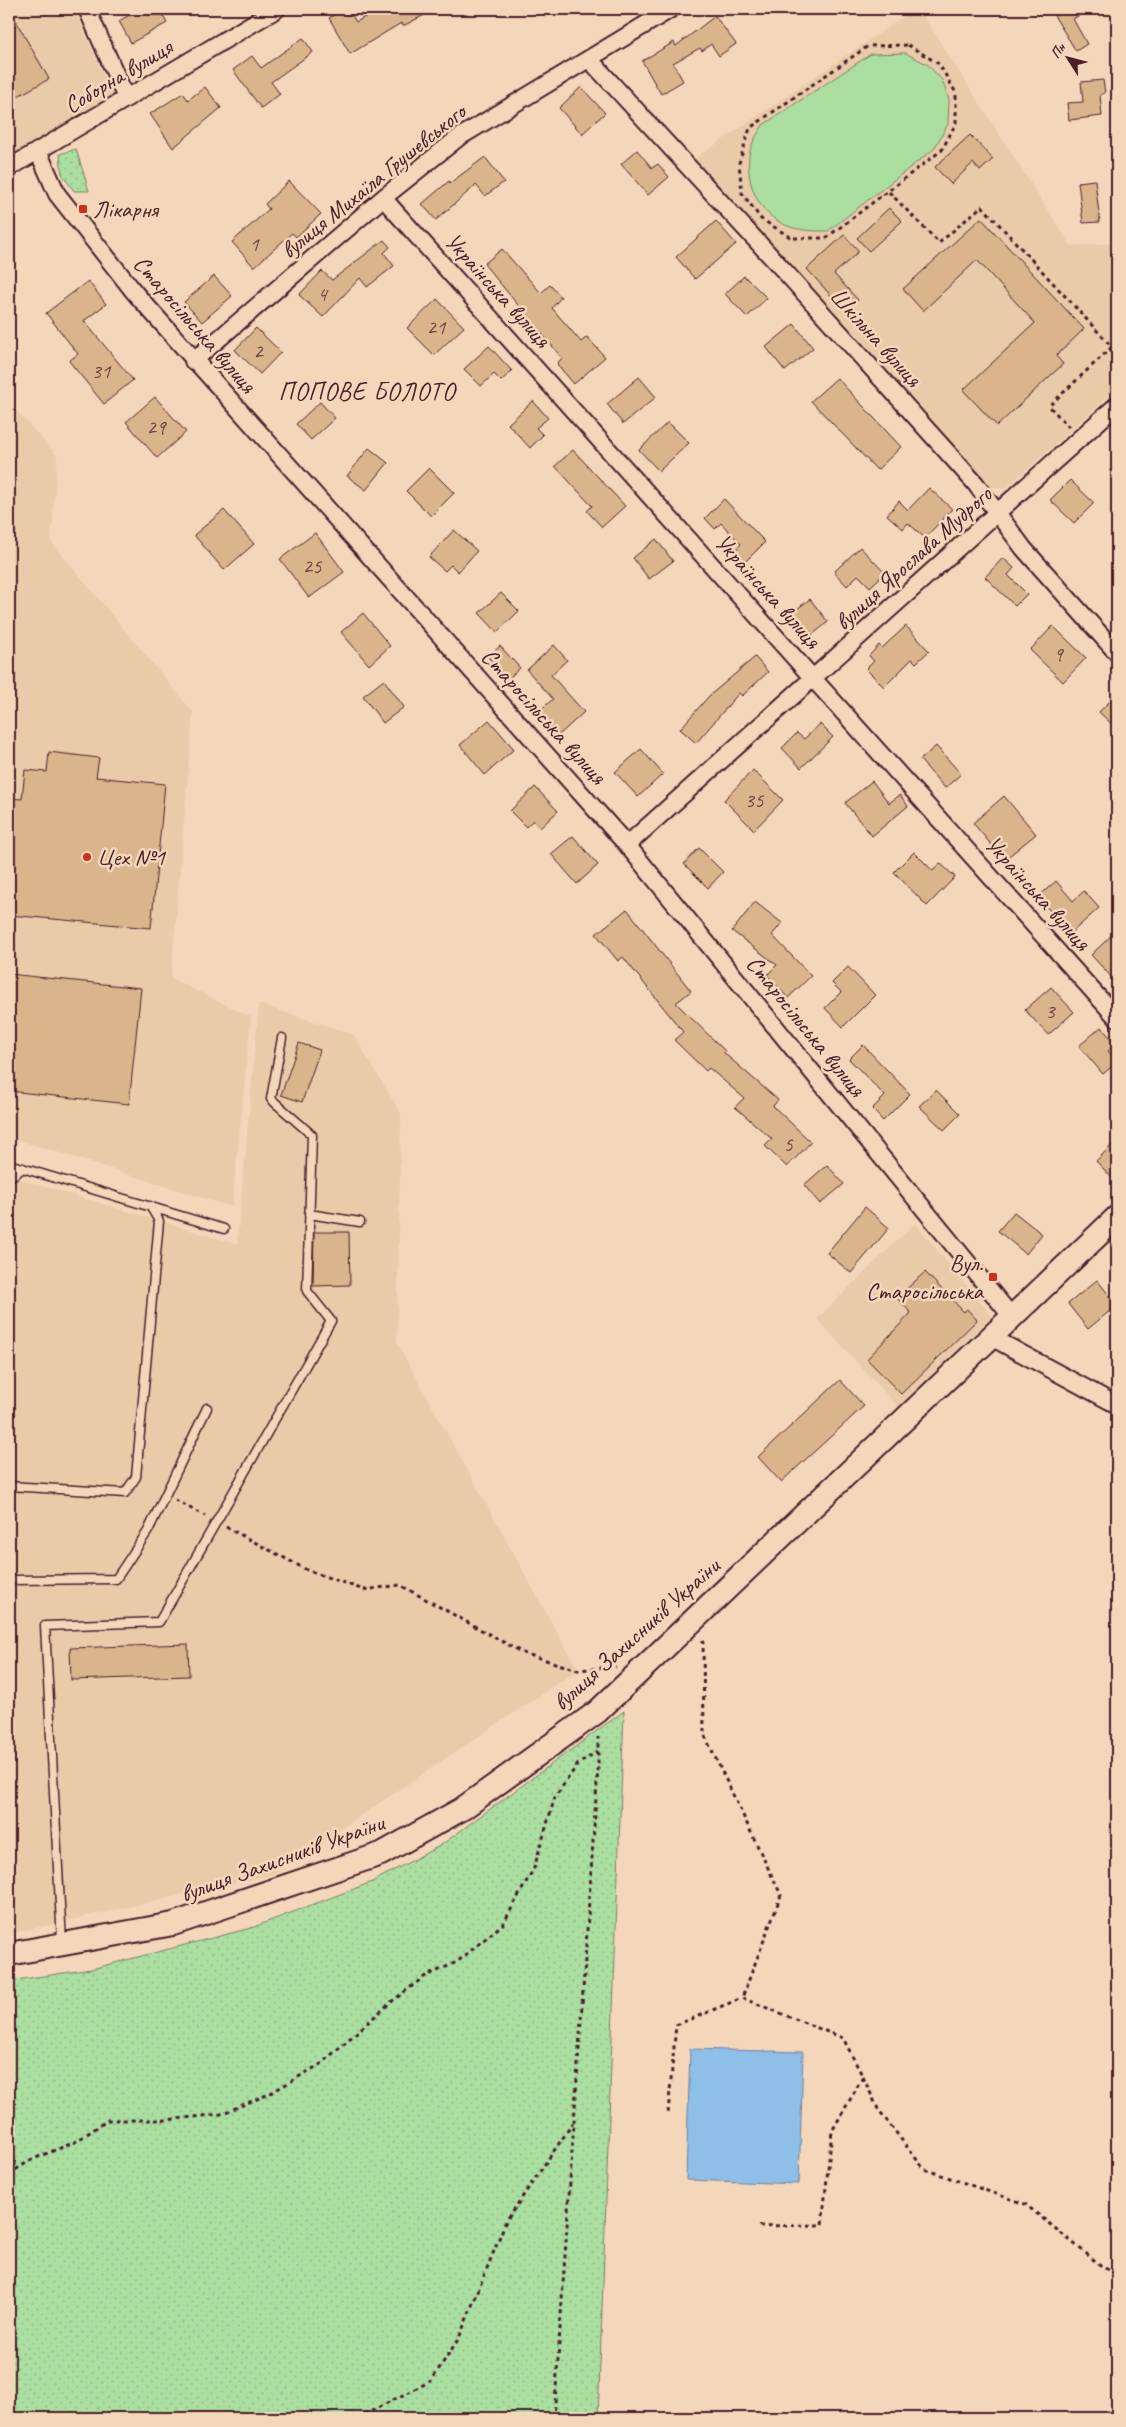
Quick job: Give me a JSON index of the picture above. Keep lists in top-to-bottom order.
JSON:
{
  "streets": {
    "street": [
      "Соборна вулиця",
      "вулиця Михаїла Грушевського",
      "Українська вулиця",
      "Старосільська вулиця",
      "Шкільна вулиця",
      "вулиця Ярослава Мудрого",
      "вулиця Захисників України"
    ]
  },
  "crossings": [
    ["Соборна вулиця", "Старосільська вулиця"],
    ["вулиця Михаїла Грушевського", "Українська вулиця"],
    ["вулиця Михаїла Грушевського", "Старосільська вулиця"],
    ["вулиця Михаїла Грушевського", "Шкільна вулиця"],
    ["Українська вулиця", "вулиця Ярослава Мудрого"],
    ["Старосільська вулиця", "вулиця Ярослава Мудрого"],
    ["Шкільна вулиця", "вулиця Ярослава Мудрого"]
  ],
  "districts": ["ПОПОВЕ БОЛОТО"],
  "places": {
    "transit": ["Лікарня", "Вул. Старосільська"],
    "other": ["Цех №1"]
  },
  "house_numbers": [
    "1",
    "4",
    "21",
    "2",
    "31",
    "29",
    "25",
    "9",
    "35",
    "3",
    "5"
  ],
  "north": "top left"
}
